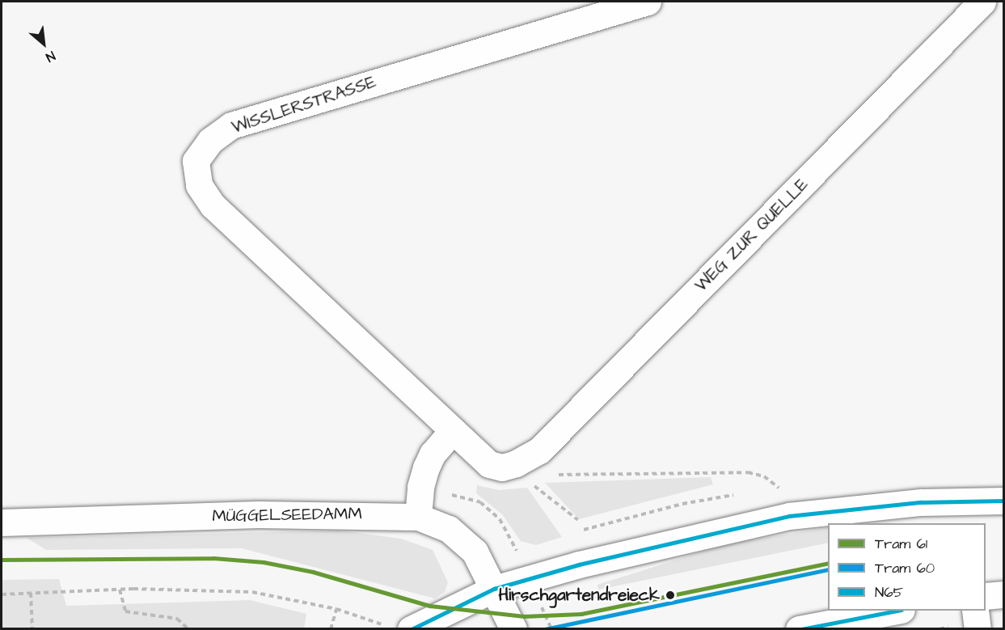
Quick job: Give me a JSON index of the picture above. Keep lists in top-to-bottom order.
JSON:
{
  "streets": {
    "street": ["WISSLERSTRASSE", "WEG ZUR QUELLE", "MÜGGELSEEDAMM"]
  },
  "crossings": [
    ["WISSLERSTRASSE", "WEG ZUR QUELLE"]
  ],
  "places": ["Hirschgartendreieck"],
  "lines": ["transit line N65", "tram line 61", "tram line 60"],
  "legend": ["Tram 61", "Tram 60", "N65"],
  "north": "bottom right"
}
